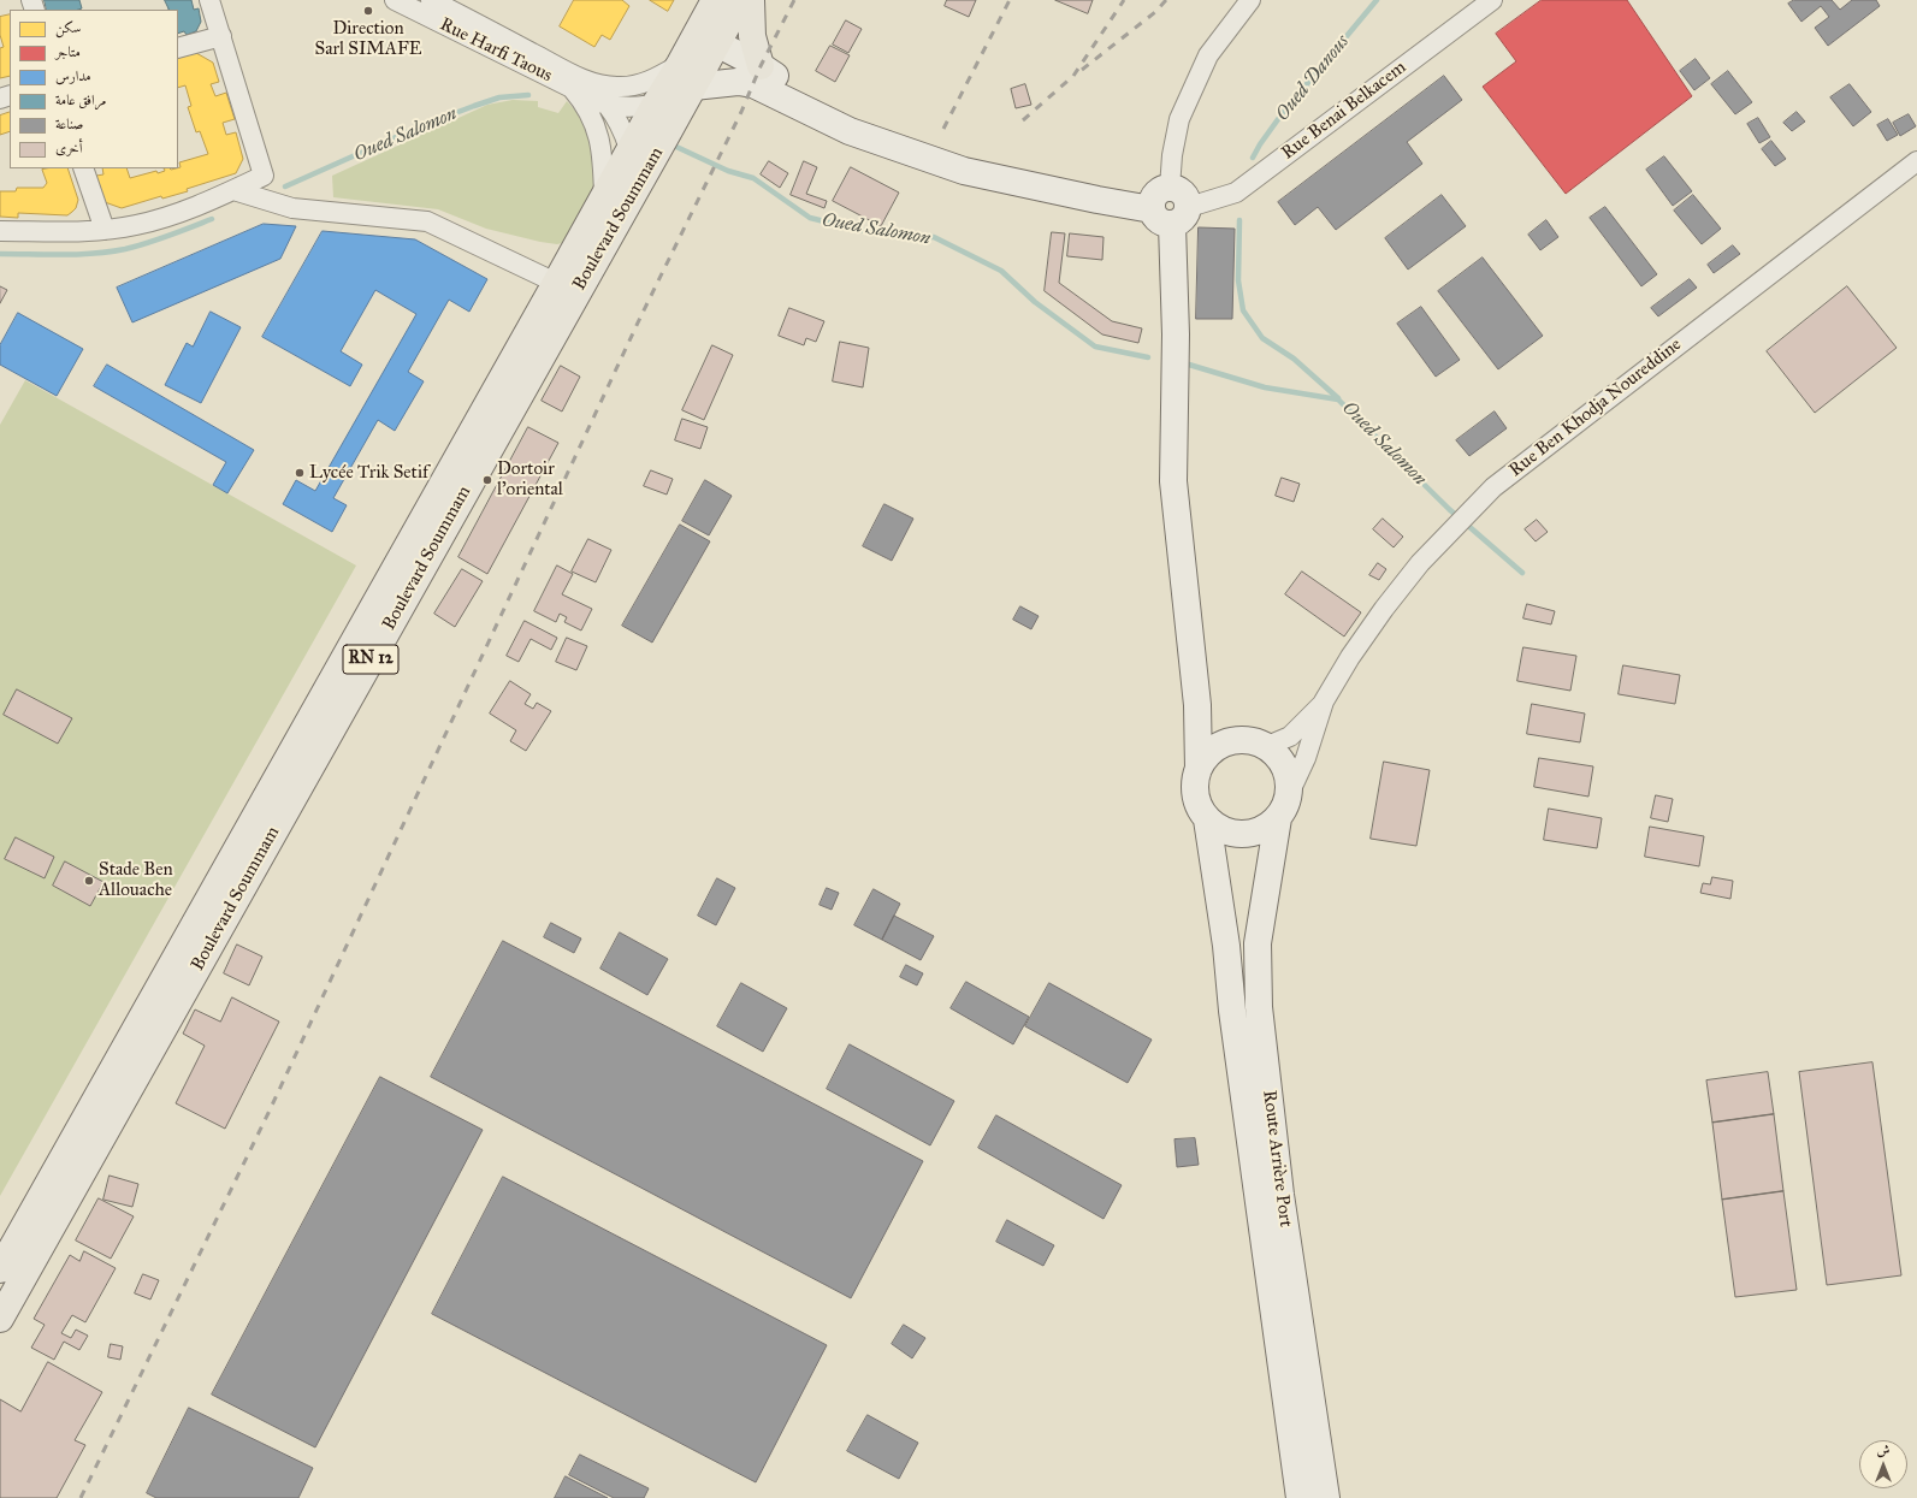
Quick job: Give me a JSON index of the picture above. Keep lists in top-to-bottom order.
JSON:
{
  "streets": {
    "main road": ["Boulevard Soummam", "RN 12"],
    "street": [
      "Rue Harfi Taous",
      "Rue Benai Belkacem",
      "Rue Ben Khodja Noureddine",
      "Route Arrière Port"
    ]
  },
  "crossings": [
    ["Rue Harfi Taous", "Boulevard Soummam"],
    ["Rue Ben Khodja Noureddine", "Route Arrière Port"]
  ],
  "water": ["Oued Danous", "Oued Salomon"],
  "places": [
    "Direction Sarl SIMAFE",
    "Lycée Trik Setif",
    "Dortoir l'oriental",
    "Stade Ben Allouache"
  ],
  "legend": [
    "سكن",
    "متاجر",
    "مدارس",
    "مرافق عامة",
    "صناعة",
    "أخرى"
  ],
  "north": "top"
}
